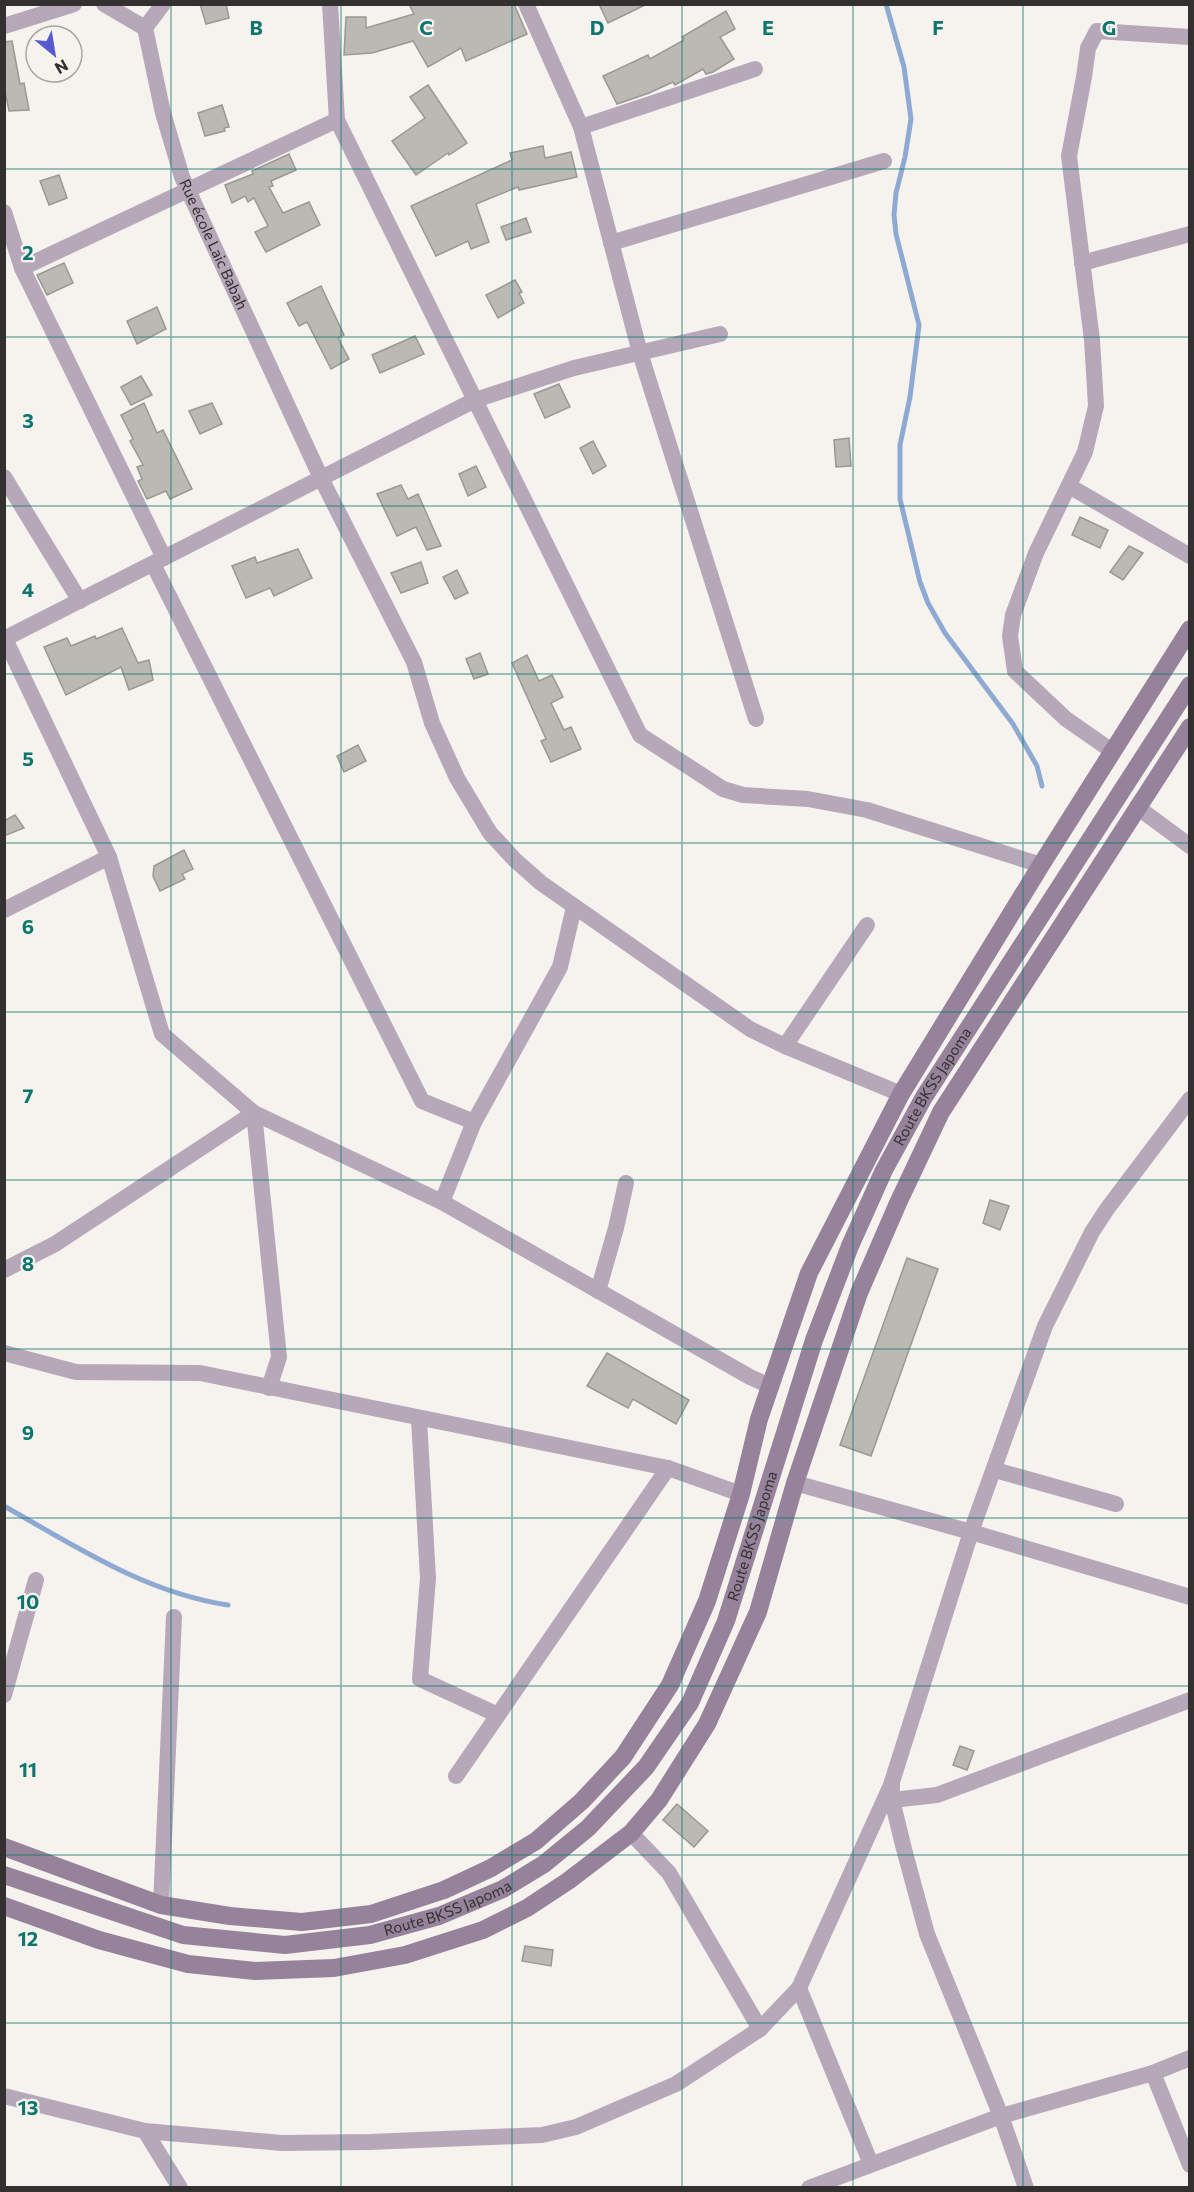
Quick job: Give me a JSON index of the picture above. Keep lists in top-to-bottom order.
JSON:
{
  "streets": {
    "main road": ["Route BKSS Japoma"],
    "street": ["Rue école Laic Babah"]
  },
  "north": "bottom right",
  "grid": {
    "columns": [
      "B",
      "C",
      "D",
      "E",
      "F",
      "G"
    ],
    "rows": [
      "2",
      "3",
      "4",
      "5",
      "6",
      "7",
      "8",
      "9",
      "10",
      "11",
      "12",
      "13"
    ]
  }
}
